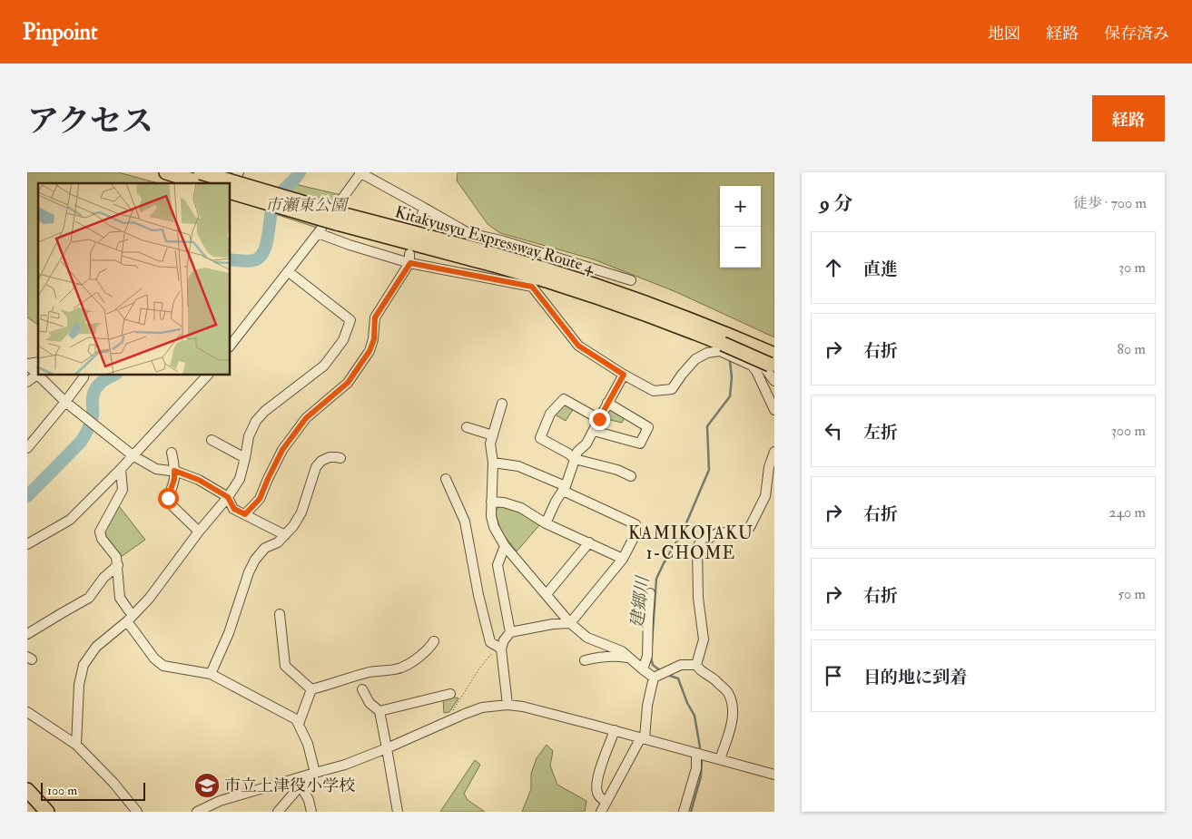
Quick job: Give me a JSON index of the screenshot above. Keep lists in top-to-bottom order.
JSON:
{
  "streets": {
    "highway": ["Kitakyusyu Expressway Route 4"]
  },
  "districts": ["KAMIKOJAKU 1-CHOME"],
  "water": ["建郷川"],
  "parks": ["市瀬東公園"],
  "places": {
    "school or university": ["市立上津役小学校"]
  },
  "scale_bar": "100 m",
  "page": {
    "header": "Pinpoint",
    "nav": ["地図", "経路", "保存済み"],
    "title": "アクセス",
    "buttons": "経路",
    "heading": ["9 分", "徒歩 · 700 m"],
    "map_buttons": ["+", "−"],
    "list": [
      ["直進", "30 m"],
      ["右折", "80 m"],
      ["左折", "300 m"],
      ["右折", "240 m"],
      ["右折", "50 m"],
      "目的地に到着"
    ],
    "scale": "100 m"
  }
}
